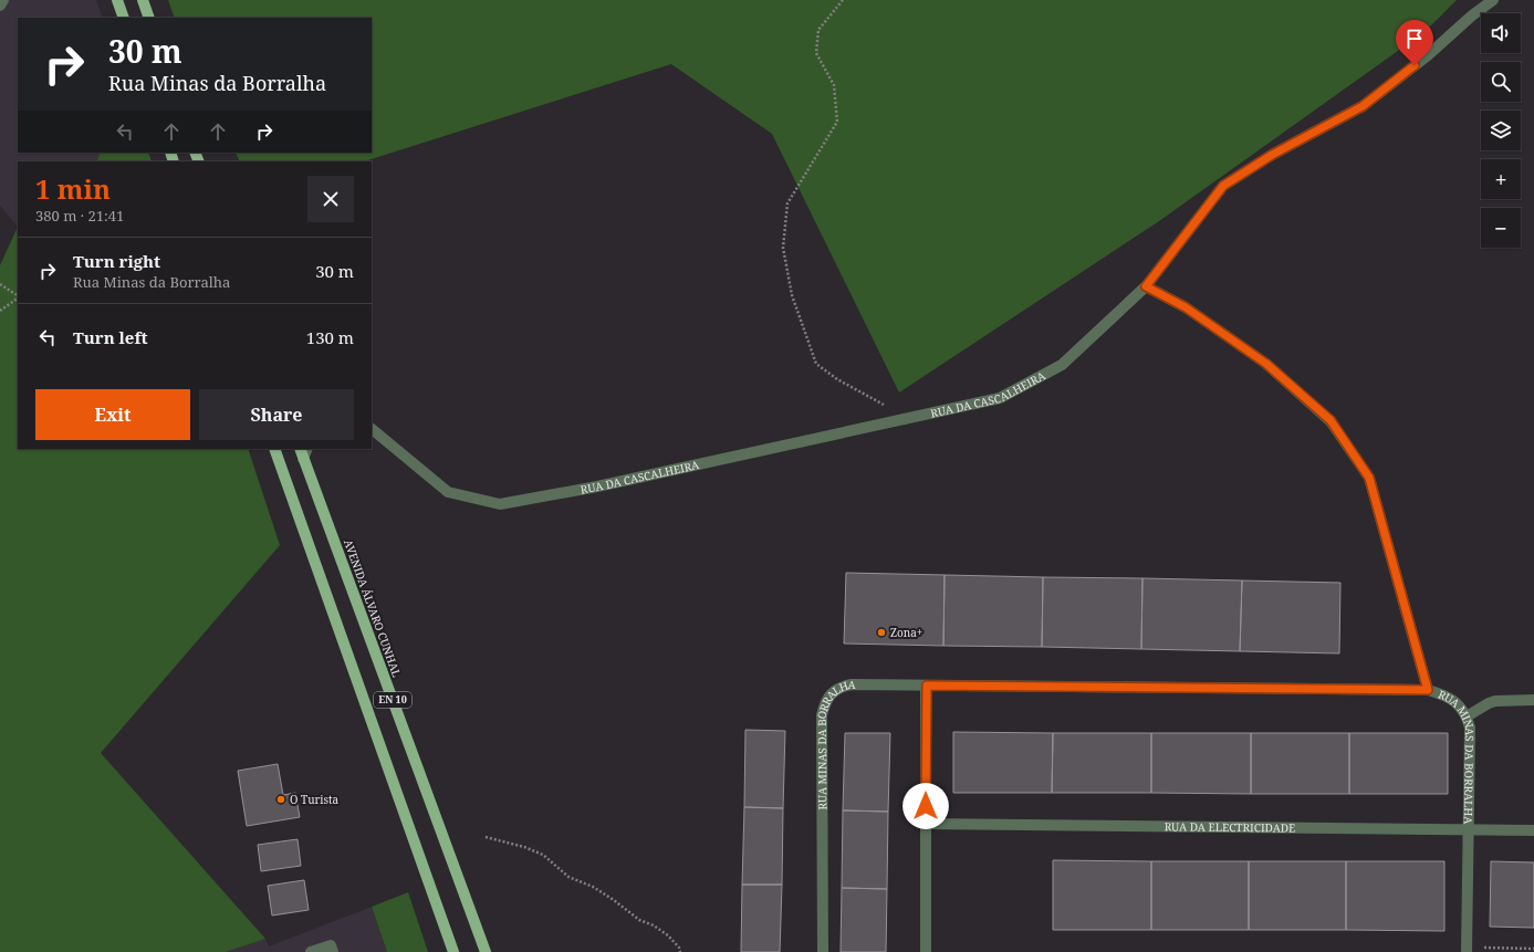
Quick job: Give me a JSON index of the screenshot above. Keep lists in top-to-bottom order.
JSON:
{
  "streets": {
    "main road": ["AVENIDA ÁLVARO CUNHAL", "EN 10"],
    "street": ["RUA DA CASCALHEIRA", "RUA MINAS DA BORRALHA", "RUA DA ELECTRICIDADE"]
  },
  "crossings": [
    ["RUA MINAS DA BORRALHA", "RUA DA ELECTRICIDADE"]
  ],
  "places": ["Zona+", "O Turista"],
  "page": {
    "map_buttons": ["+", "−"],
    "turn": ["30 m", "Rua Minas da Borralha"],
    "heading": ["1 min", "380 m · 21:41"],
    "list": [
      {
        "name": "Turn right",
        "note": "Rua Minas da Borralha",
        "value": "30 m"
      },
      {
        "name": "Turn left",
        "value": "130 m"
      }
    ],
    "buttons": ["Exit", "Share"]
  }
}
